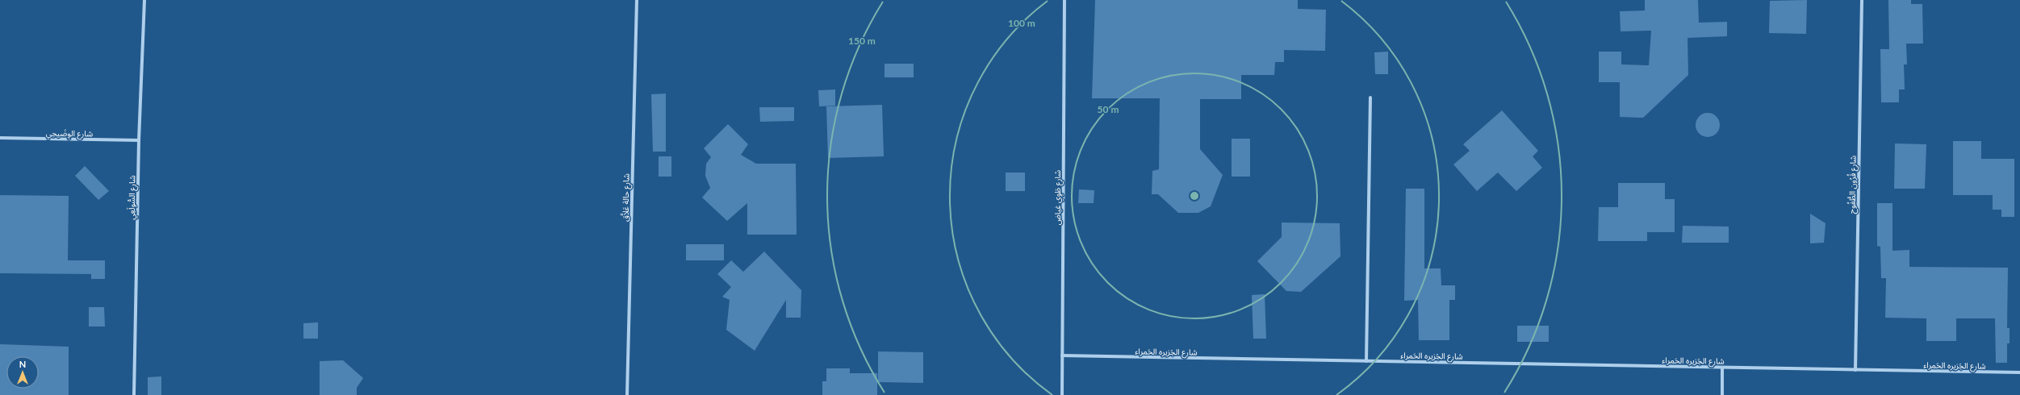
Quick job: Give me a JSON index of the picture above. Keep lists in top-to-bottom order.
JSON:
{
  "streets": {
    "street": [
      "شارع الوِضَيحِي",
      "شارع قُرُون الطُّفُوح",
      "شارع السُّولَعِي",
      "شارع حالة عَلاَّق",
      "شارع طَوِي غياض",
      "شارع الجَزيره الحَمراء"
    ]
  },
  "crossings": [
    ["شارع الوِضَيحِي", "شارع السُّولَعِي"],
    ["شارع قُرُون الطُّفُوح", "شارع الجَزيره الحَمراء"],
    ["شارع طَوِي غياض", "شارع الجَزيره الحَمراء"]
  ],
  "north": "top",
  "rings": ["100 m", "150 m", "50 m"]
}
